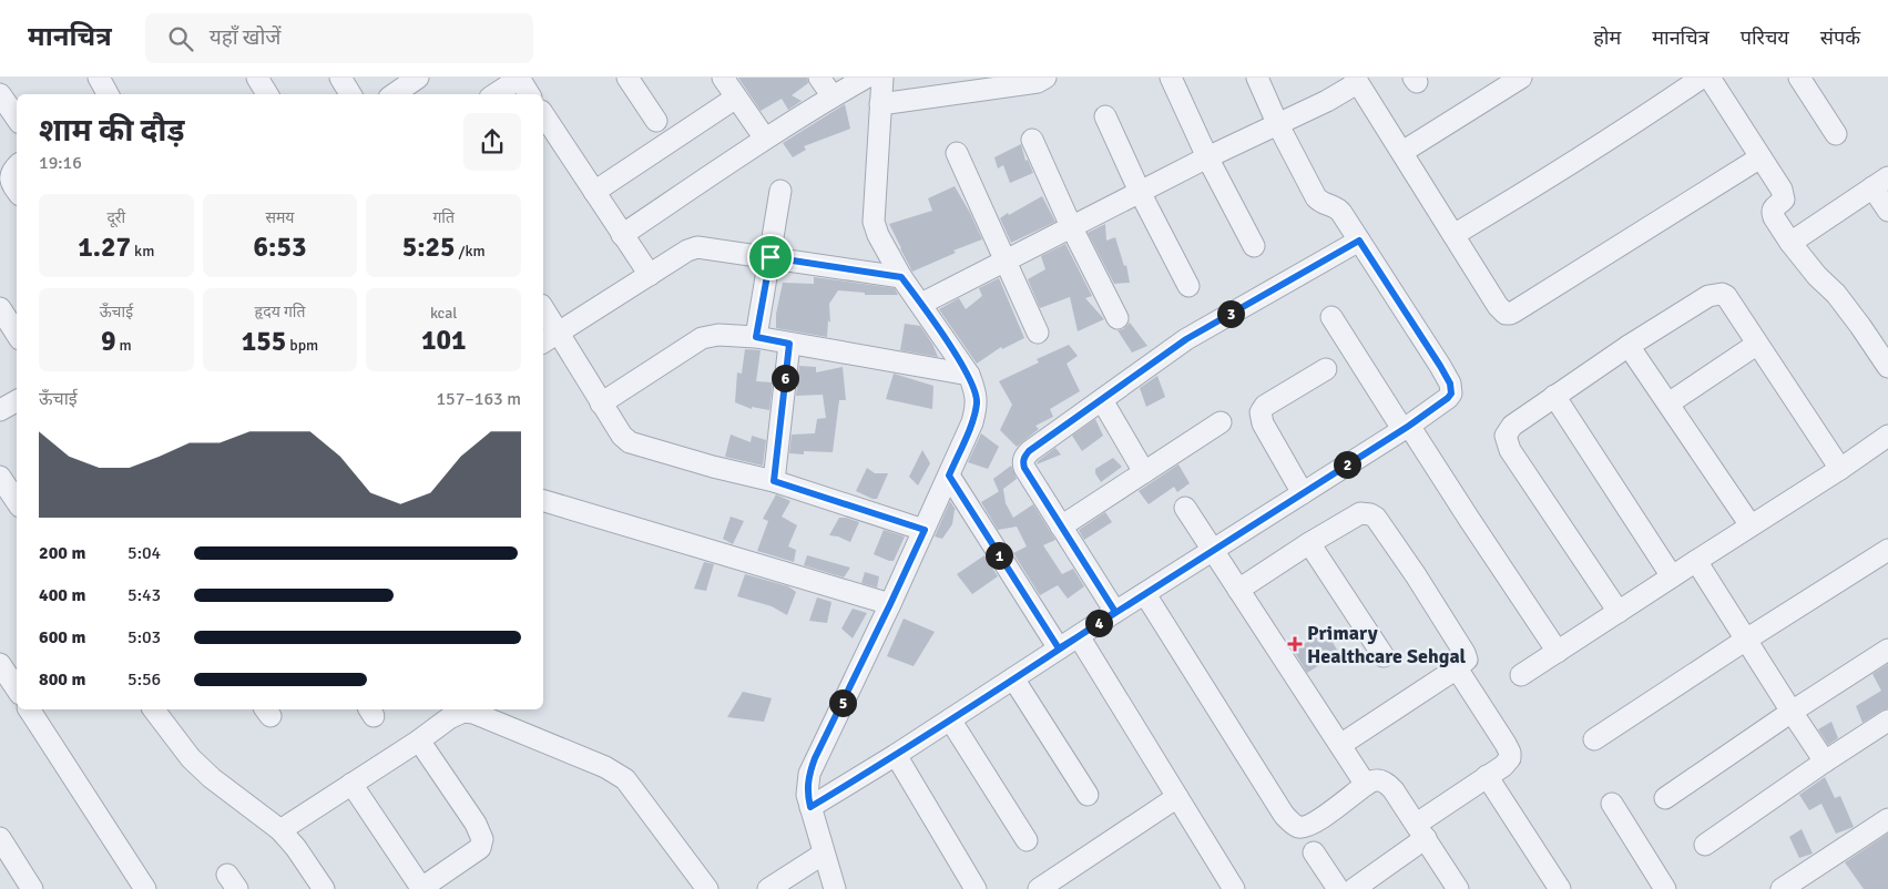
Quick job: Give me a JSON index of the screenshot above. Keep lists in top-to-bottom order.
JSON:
{
  "places": {
    "health": ["Primary Healthcare Sehgal"]
  },
  "page": {
    "header": "मानचित्र",
    "search": "यहाँ खोजें",
    "nav": [
      "होम",
      "मानचित्र",
      "परिचय",
      "संपर्क"
    ],
    "heading": ["शाम की दौड़", "19:16"],
    "stats": [
      ["दूरी", "1.27 km"],
      ["समय", "6:53"],
      ["गति", "5:25 /km"],
      ["ऊँचाई", "9 m"],
      ["हृदय गति", "155 bpm"],
      ["kcal", "101"]
    ],
    "pins": [
      "3",
      "6",
      "2",
      "1",
      "4",
      "5"
    ],
    "chart": ["ऊँचाई", "157–163 m"],
    "list": [
      {
        "name": "200 m",
        "note": "5:04"
      },
      {
        "name": "400 m",
        "note": "5:43"
      },
      {
        "name": "600 m",
        "note": "5:03"
      },
      {
        "name": "800 m",
        "note": "5:56"
      }
    ]
  }
}
